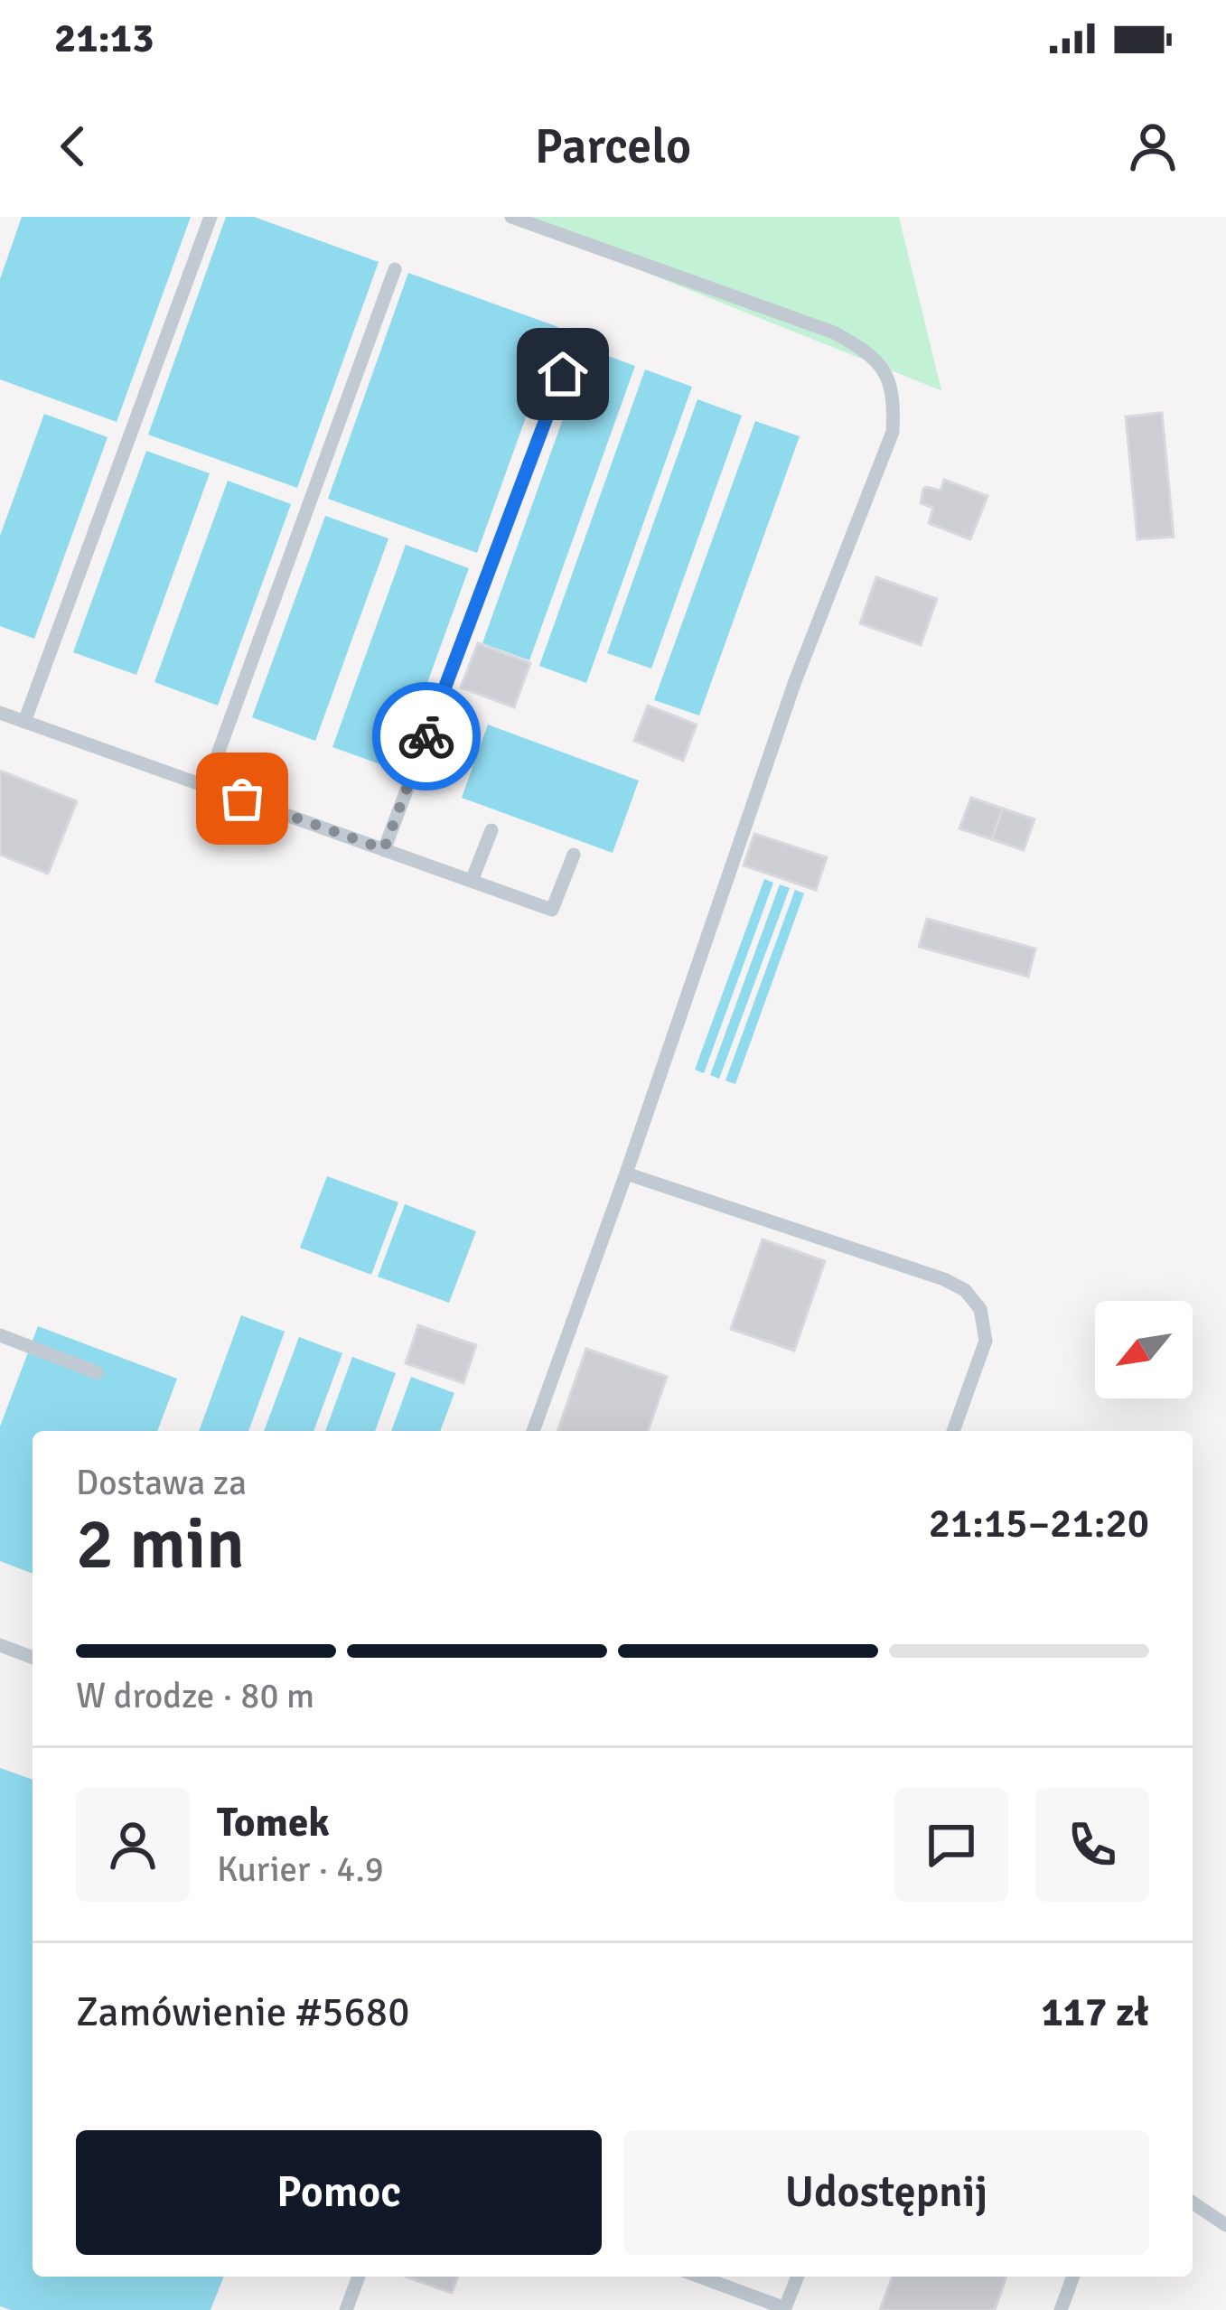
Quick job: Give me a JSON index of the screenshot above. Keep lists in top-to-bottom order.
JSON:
{
  "north": "bottom left",
  "page": {
    "status": "21:13",
    "header": "Parcelo",
    "heading": ["2 min", "Dostawa za", "21:15–21:20"],
    "panel": [
      "Tomek",
      "Kurier · 4.9",
      "Zamówienie #5680",
      "117 zł"
    ],
    "bar": "W drodze · 80 m",
    "buttons": ["Pomoc", "Udostępnij"]
  }
}
